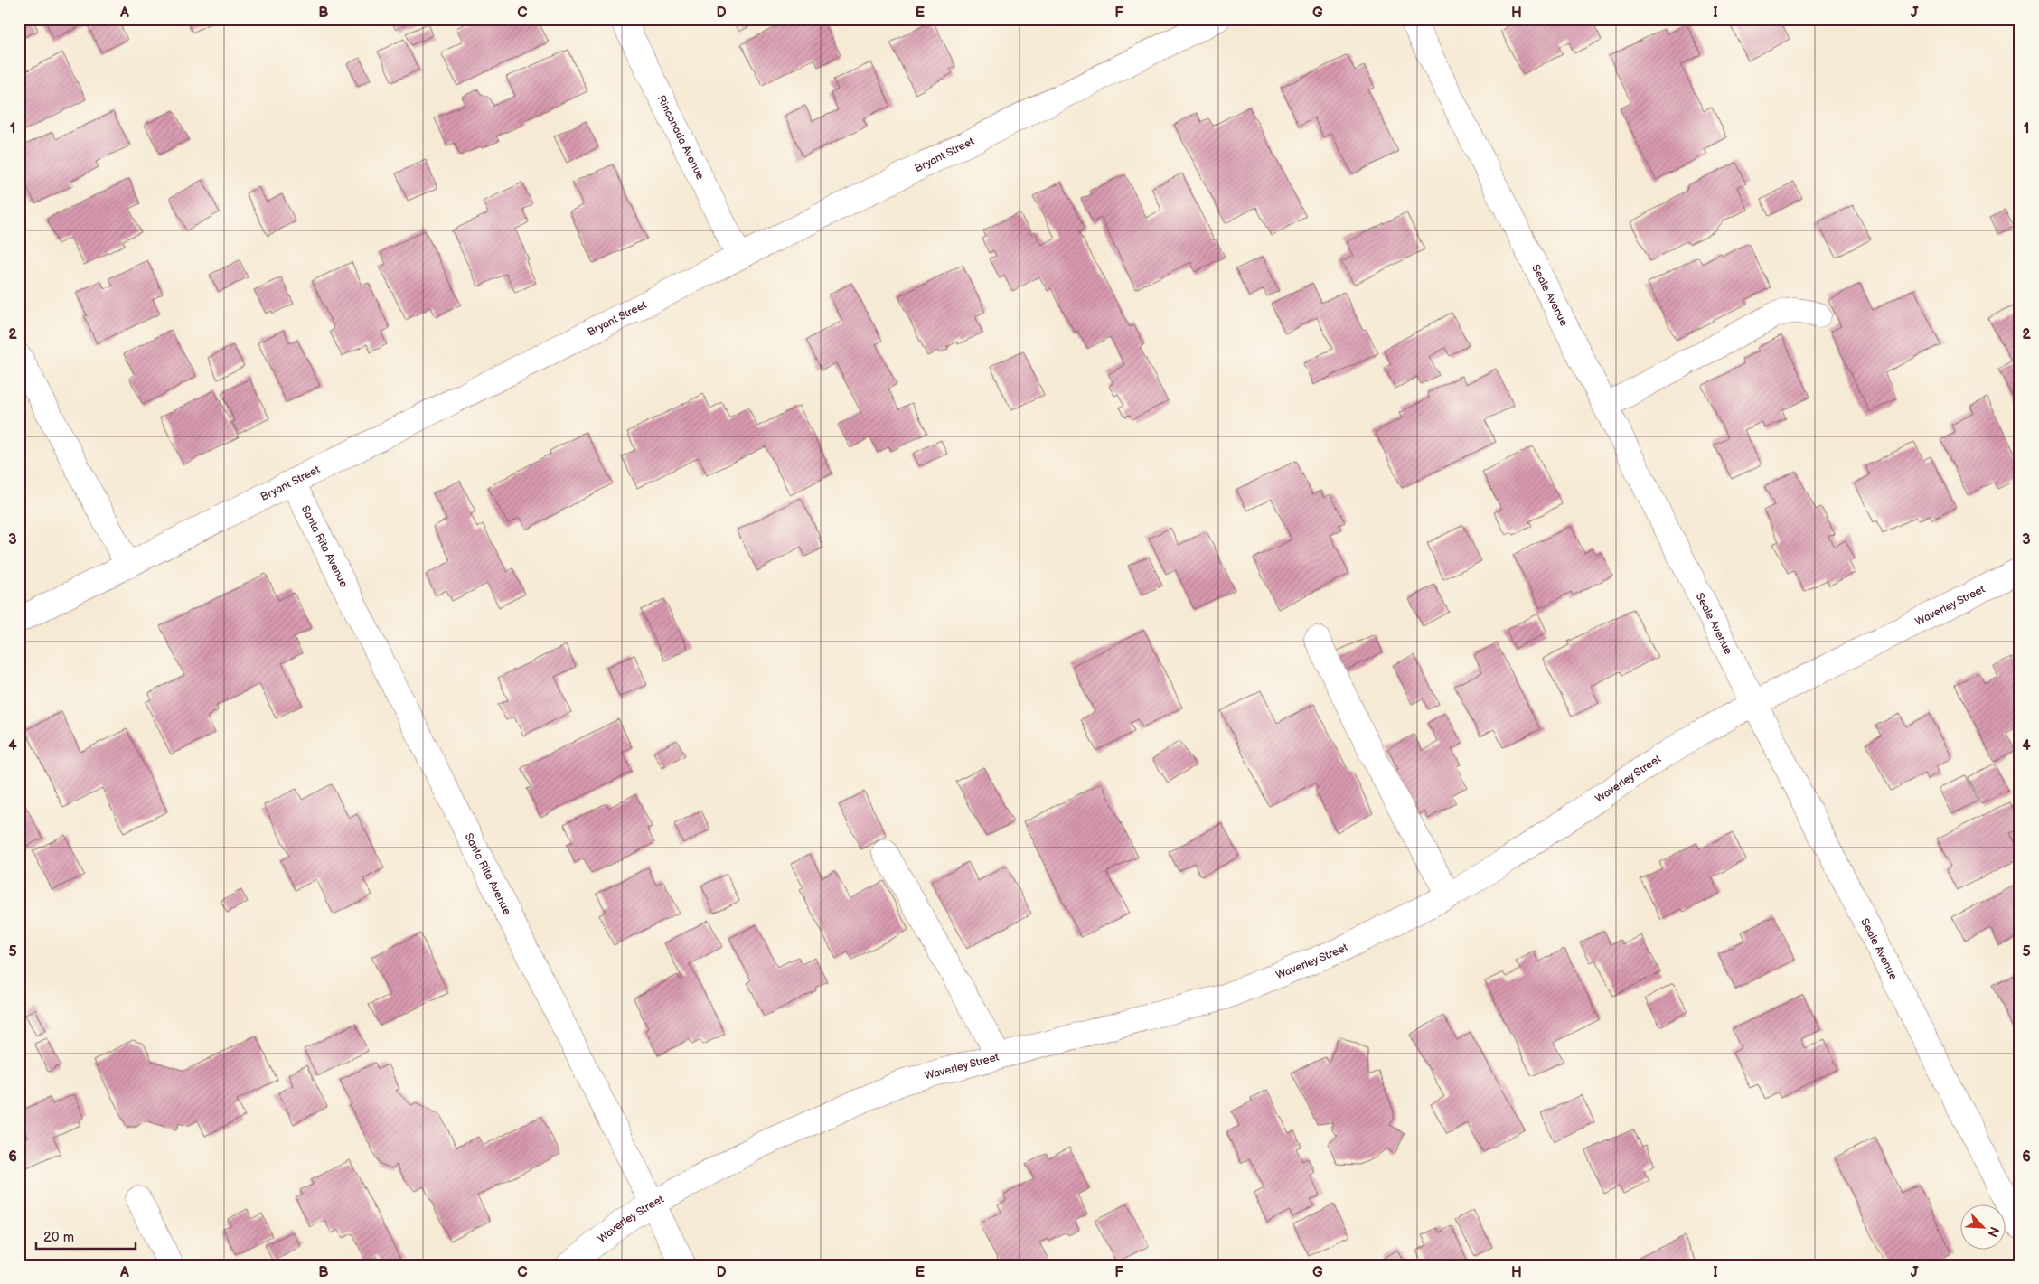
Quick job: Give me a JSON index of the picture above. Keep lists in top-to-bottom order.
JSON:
{
  "streets": {
    "street": [
      "Rinconada Avenue",
      "Bryant Street",
      "Seale Avenue",
      "Santa Rita Avenue",
      "Waverley Street"
    ]
  },
  "crossings": [
    ["Rinconada Avenue", "Bryant Street"],
    ["Bryant Street", "Santa Rita Avenue"],
    ["Seale Avenue", "Waverley Street"],
    ["Santa Rita Avenue", "Waverley Street"]
  ],
  "scale_bar": "20 m",
  "north": "bottom right",
  "grid": {
    "columns": [
      "A",
      "B",
      "C",
      "D",
      "E",
      "F",
      "G",
      "H",
      "I",
      "J"
    ],
    "rows": [
      "1",
      "2",
      "3",
      "4",
      "5",
      "6"
    ]
  }
}
